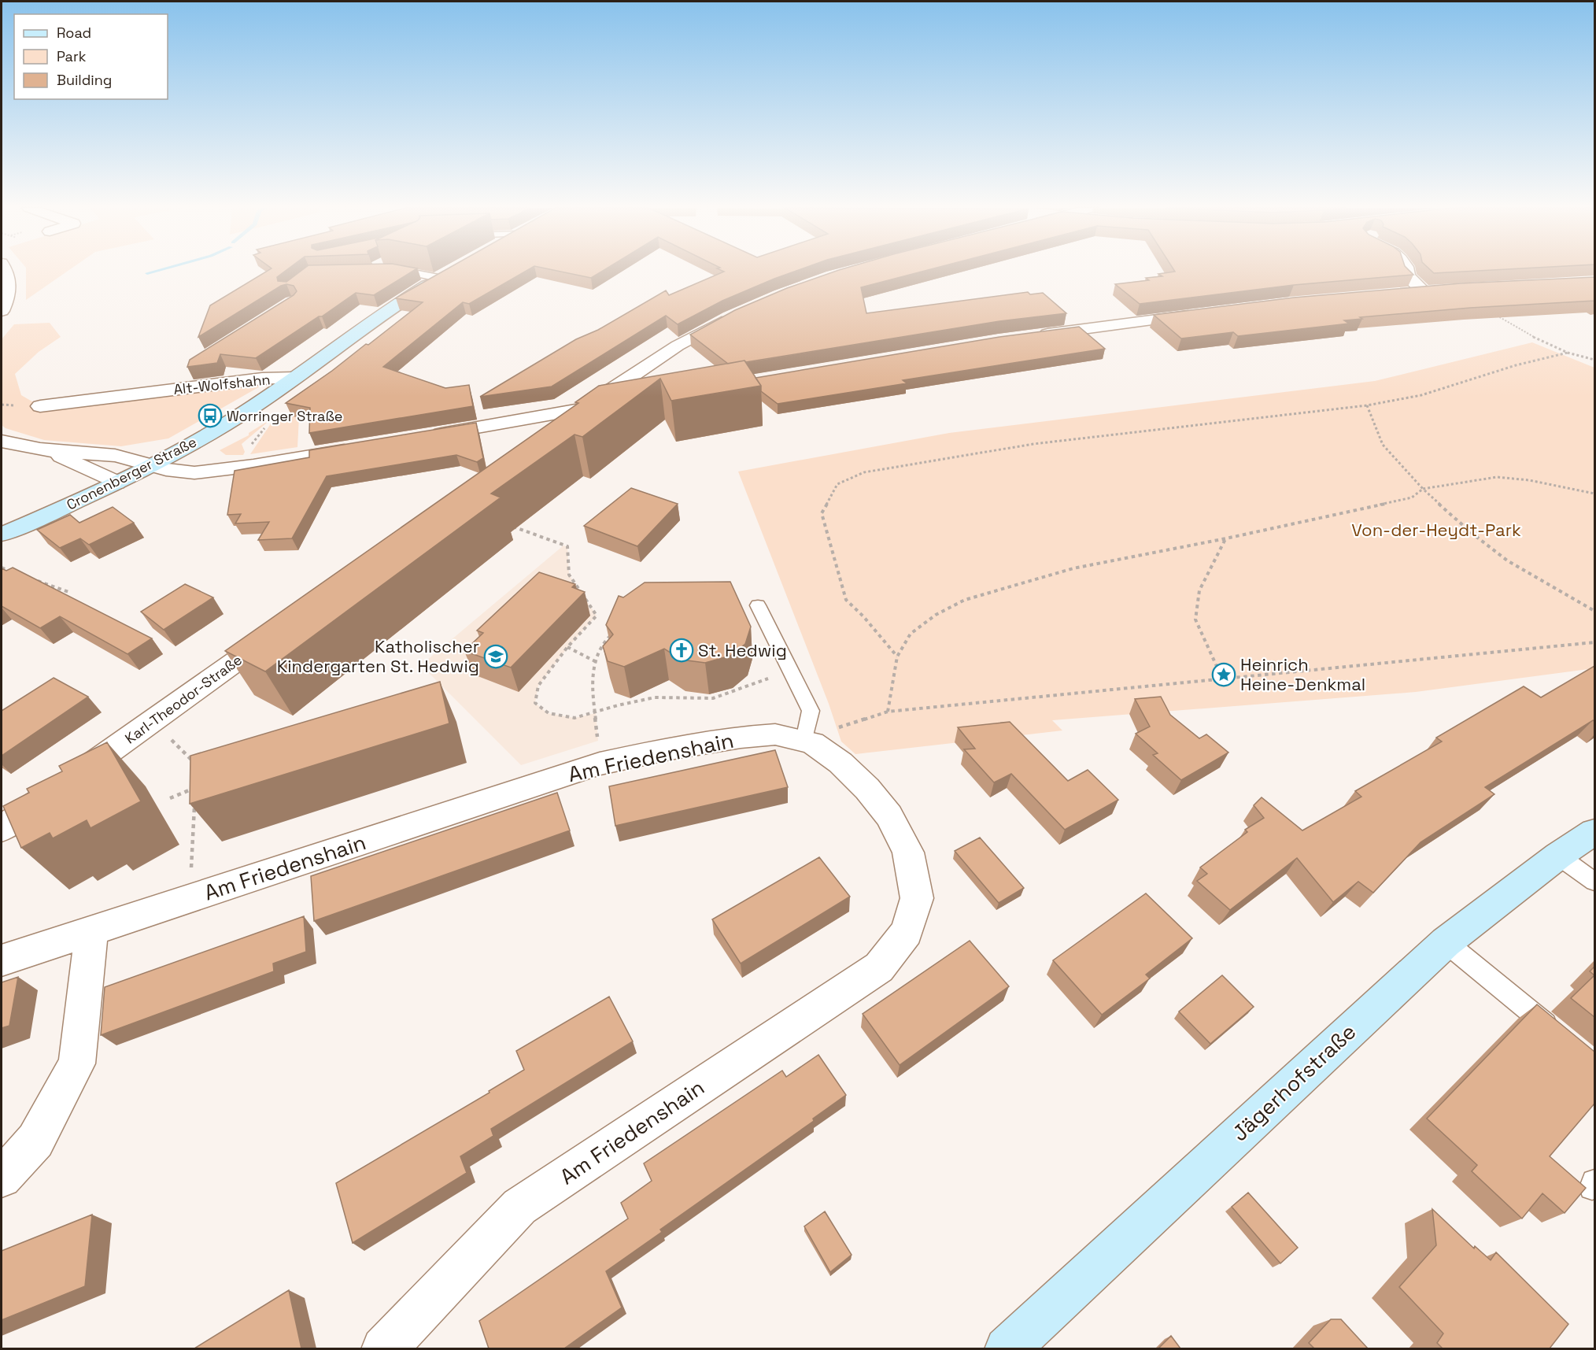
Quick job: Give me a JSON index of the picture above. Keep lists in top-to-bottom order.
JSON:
{
  "streets": {
    "main road": ["Cronenberger Straße", "Jägerhofstraße"],
    "street": ["Alt-Wolfshahn", "Karl-Theodor-Straße", "Am Friedenshain"]
  },
  "crossings": [
    ["Alt-Wolfshahn", "Cronenberger Straße"]
  ],
  "parks": ["Von-der-Heydt-Park"],
  "places": {
    "bus stop": ["Worringer Straße"],
    "church": ["St. Hedwig"],
    "school or university": ["Katholischer Kindergarten St. Hedwig"],
    "place": ["Heinrich Heine-Denkmal"]
  },
  "legend": ["Road", "Park", "Building"]
}
